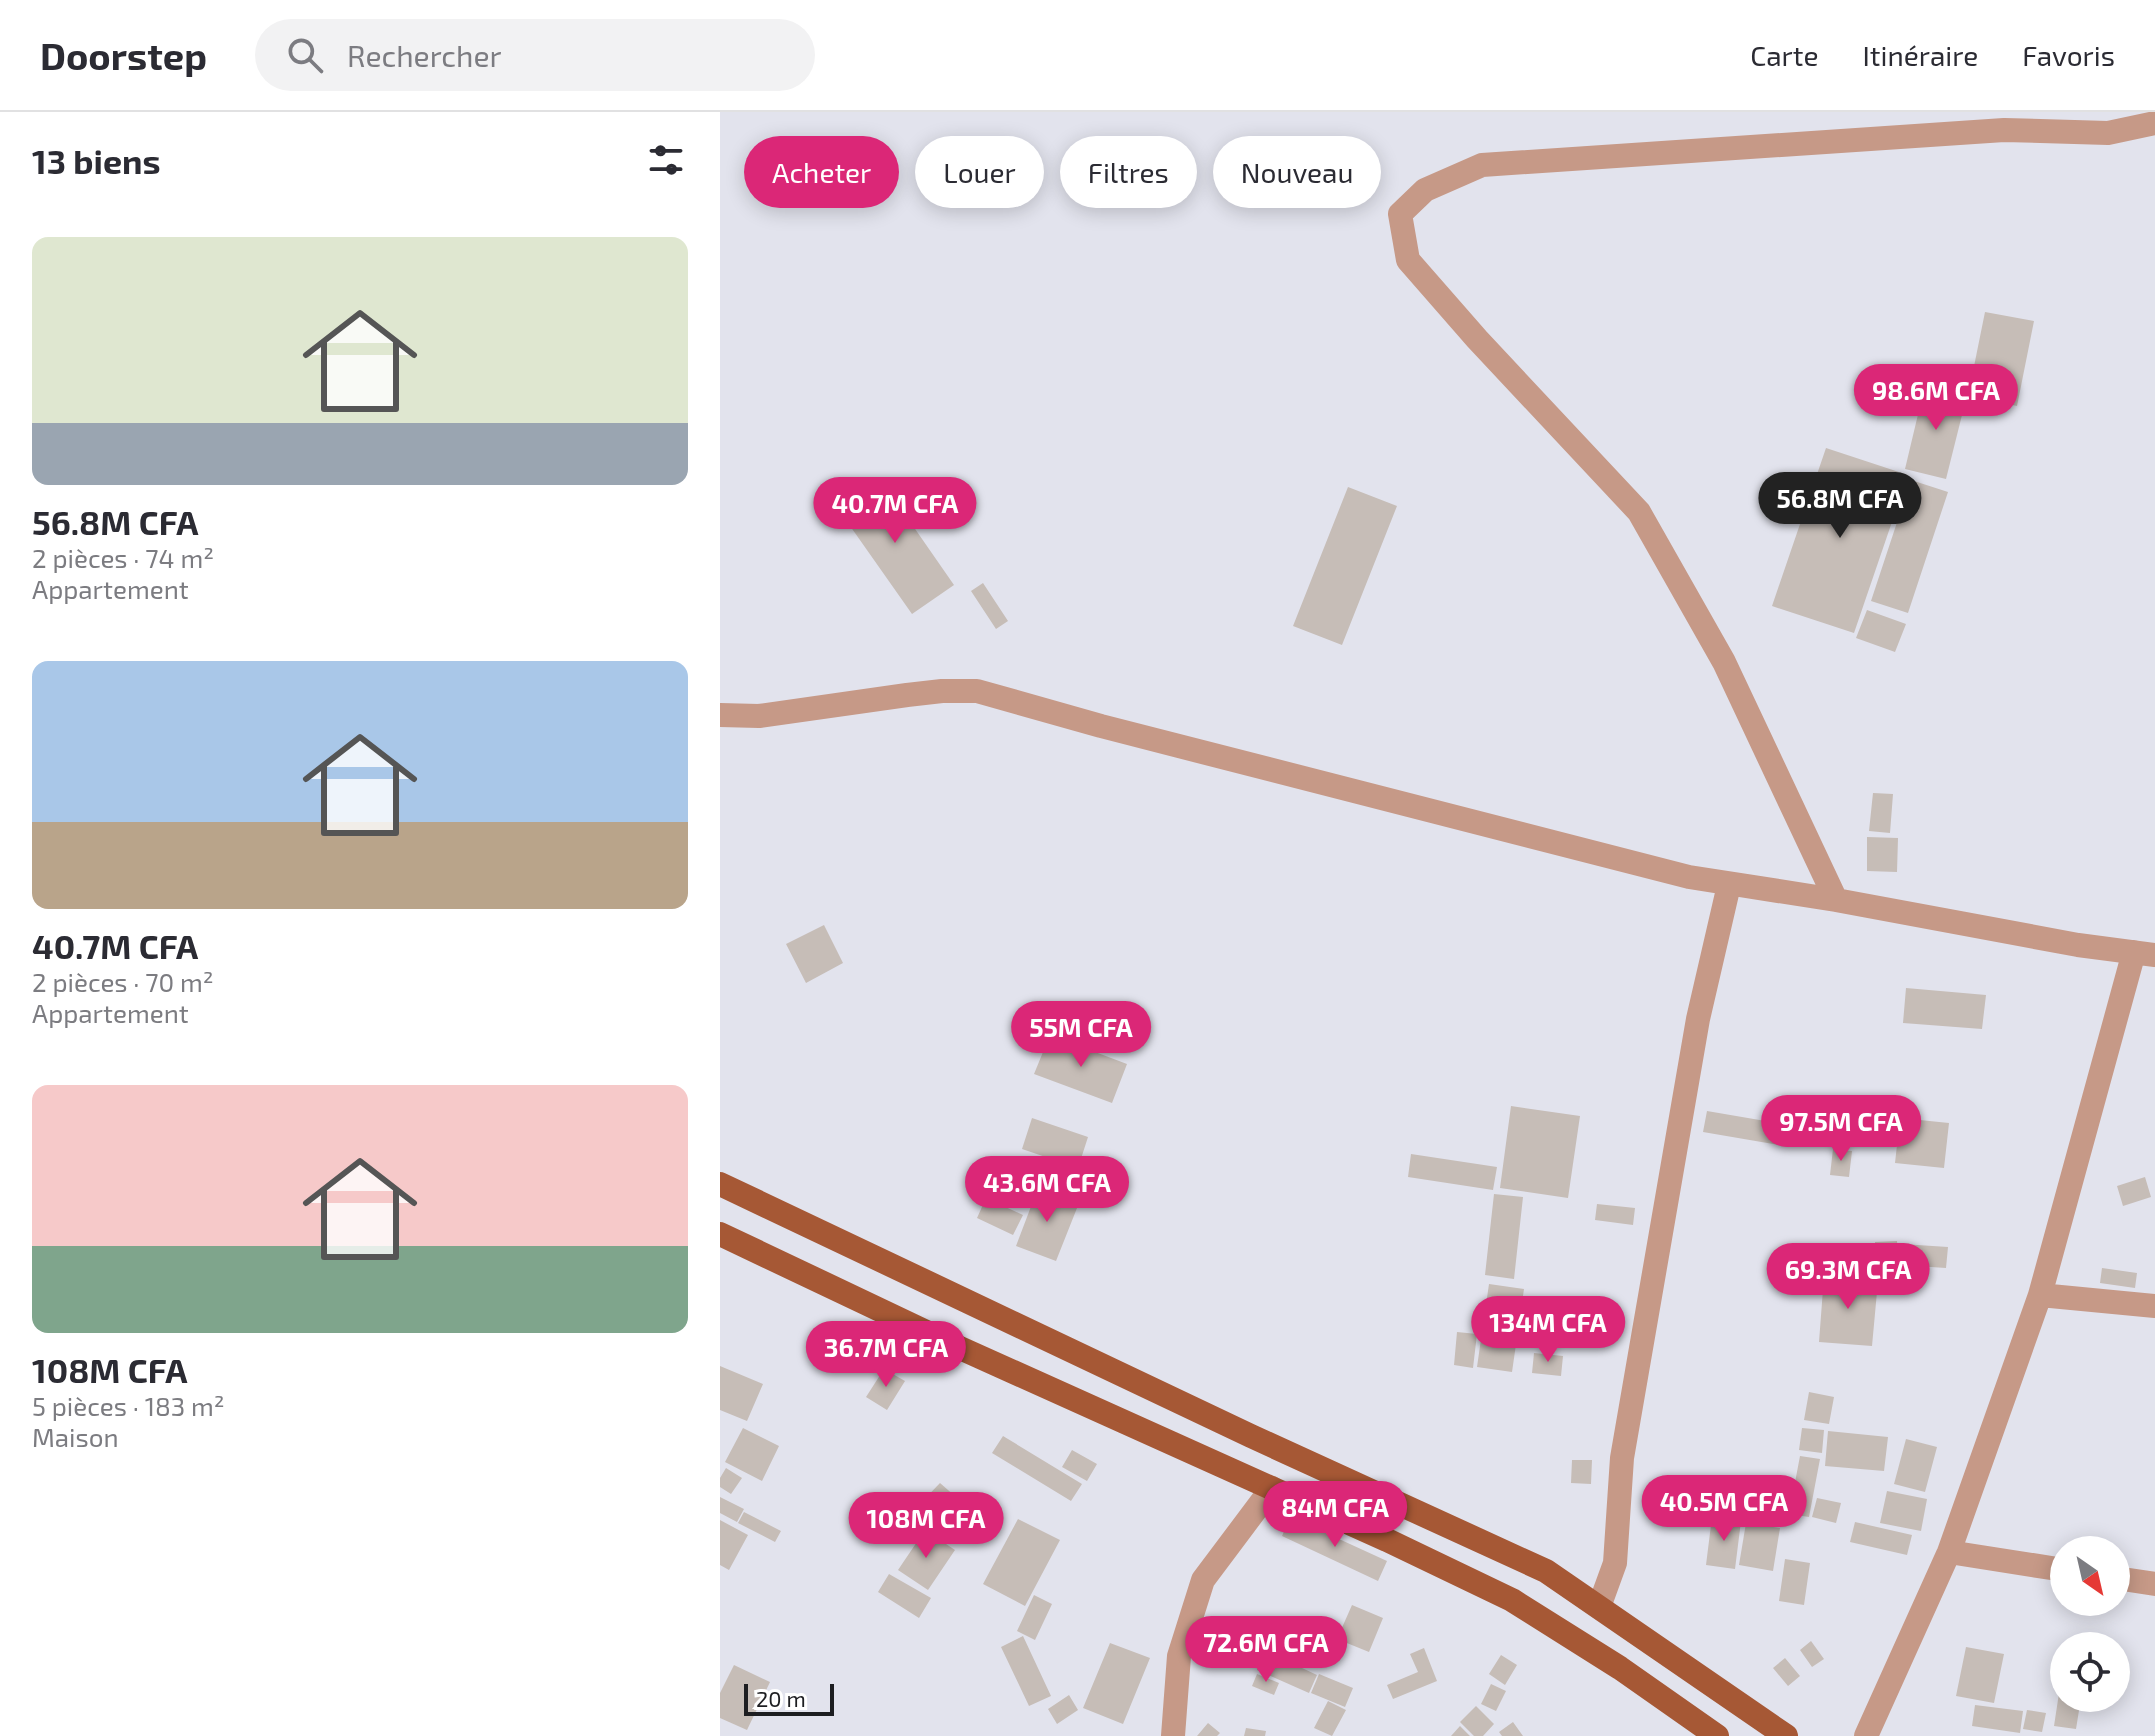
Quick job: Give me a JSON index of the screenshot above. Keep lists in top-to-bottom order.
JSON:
{
  "scale_bar": "20 m",
  "north": "bottom right",
  "page": {
    "header": "Doorstep",
    "search": "Rechercher",
    "nav": ["Carte", "Itinéraire", "Favoris"],
    "heading": "13 biens",
    "chip": [
      "Acheter",
      "Louer",
      "Filtres",
      "Nouveau"
    ],
    "list": [
      {
        "name": "56.8M CFA",
        "note": "2 pièces · 74 m² · Appartement"
      },
      {
        "name": "40.7M CFA",
        "note": "2 pièces · 70 m² · Appartement"
      },
      {
        "name": "108M CFA",
        "note": "5 pièces · 183 m² · Maison"
      }
    ],
    "price": [
      "98.6M CFA",
      "56.8M CFA",
      "40.7M CFA",
      "55M CFA",
      "97.5M CFA",
      "43.6M CFA",
      "69.3M CFA",
      "134M CFA",
      "36.7M CFA",
      "40.5M CFA",
      "84M CFA",
      "108M CFA",
      "72.6M CFA"
    ],
    "scale": "20 m"
  }
}
